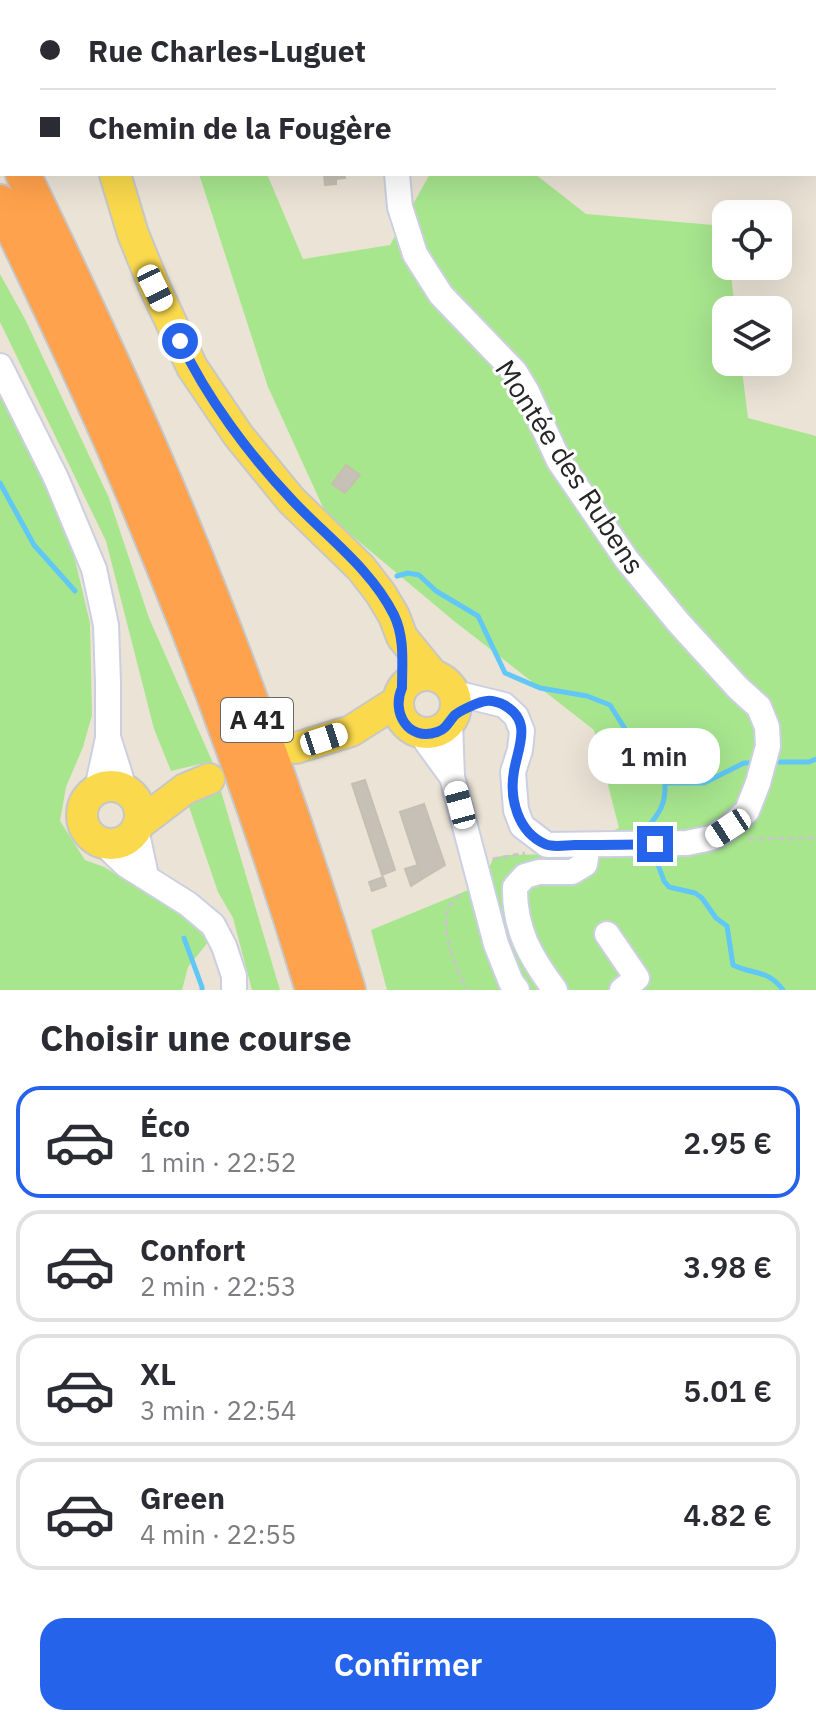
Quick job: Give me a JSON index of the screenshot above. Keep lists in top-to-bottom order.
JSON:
{
  "streets": {
    "highway": ["A 41"],
    "street": ["Montée des Rubens"]
  },
  "page": {
    "banner": ["Rue Charles-Luguet", "Chemin de la Fougère"],
    "bubble": "1 min",
    "heading": "Choisir une course",
    "list": [
      {
        "name": "Éco",
        "note": "1 min · 22:52",
        "value": "2.95 €"
      },
      {
        "name": "Confort",
        "note": "2 min · 22:53",
        "value": "3.98 €"
      },
      {
        "name": "XL",
        "note": "3 min · 22:54",
        "value": "5.01 €"
      },
      {
        "name": "Green",
        "note": "4 min · 22:55",
        "value": "4.82 €"
      }
    ],
    "buttons": "Confirmer"
  }
}
